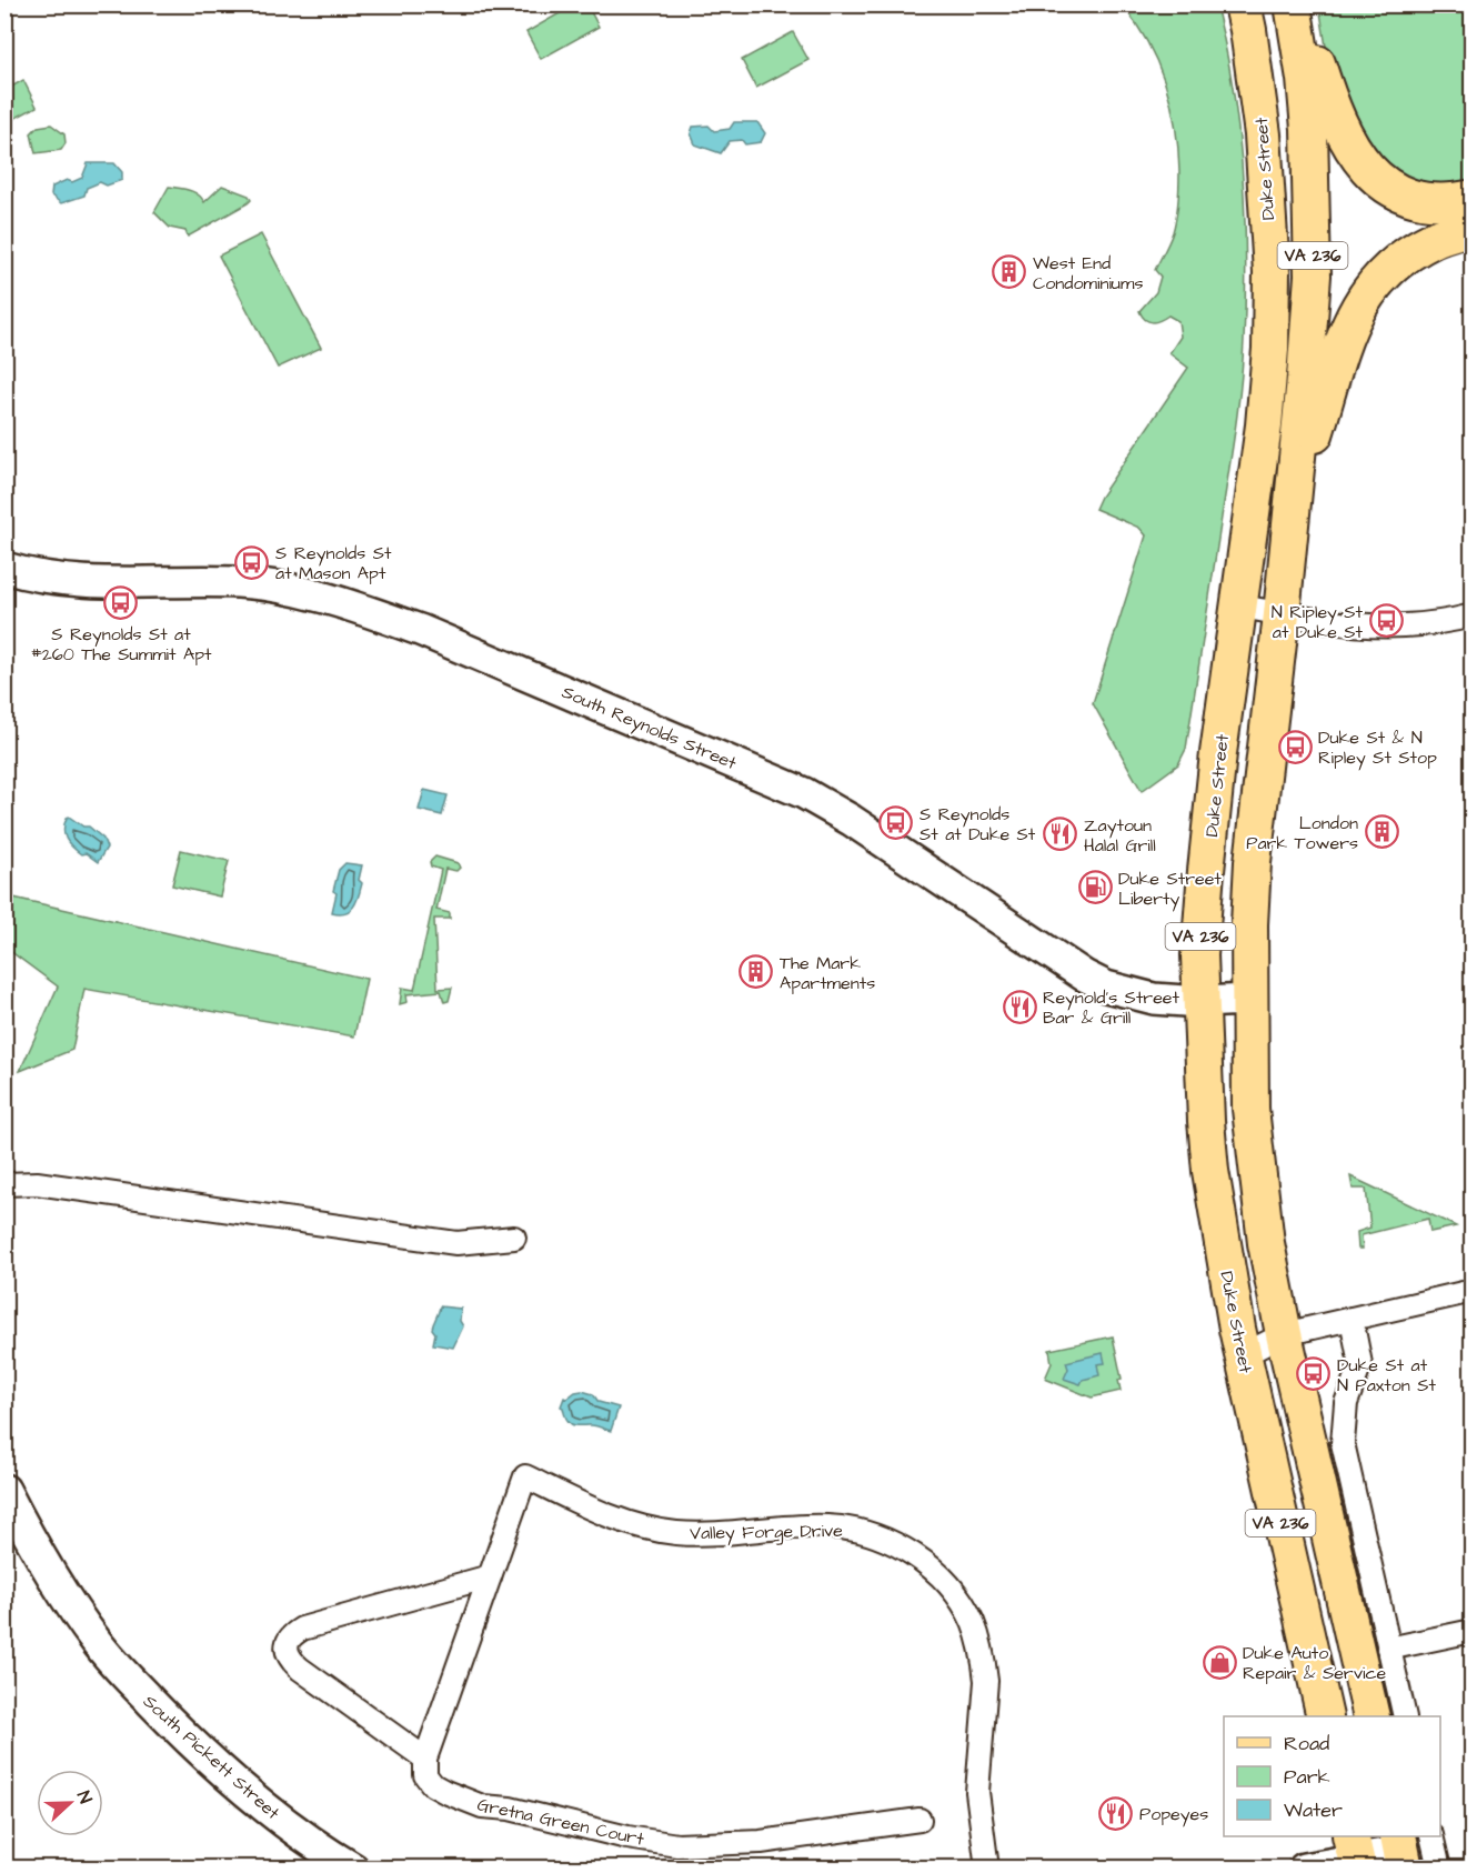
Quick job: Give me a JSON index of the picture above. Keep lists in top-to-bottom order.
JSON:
{
  "streets": {
    "main road": ["Duke Street", "VA 236"],
    "street": [
      "South Reynolds Street",
      "Valley Forge Drive",
      "South Pickett Street",
      "Gretna Green Court"
    ]
  },
  "crossings": [
    ["Duke Street", "South Reynolds Street"],
    ["VA 236", "South Reynolds Street"]
  ],
  "places": {
    "building": ["West End Condominiums", "London Park Towers", "The Mark Apartments"],
    "bus stop": [
      "S Reynolds St at Mason Apt",
      "S Reynolds St at #260 The Summit Apt",
      "N Ripley St at Duke St",
      "Duke St & N Ripley St Stop",
      "S Reynolds St at Duke St",
      "Duke St at N Paxton St"
    ],
    "restaurant": ["Zaytoun Halal Grill", "Reynold's Street Bar & Grill", "Popeyes"],
    "fuel station": ["Duke Street Liberty"],
    "shop": ["Duke Auto Repair & Service"]
  },
  "legend": ["Road", "Park", "Water"],
  "north": "right"
}
